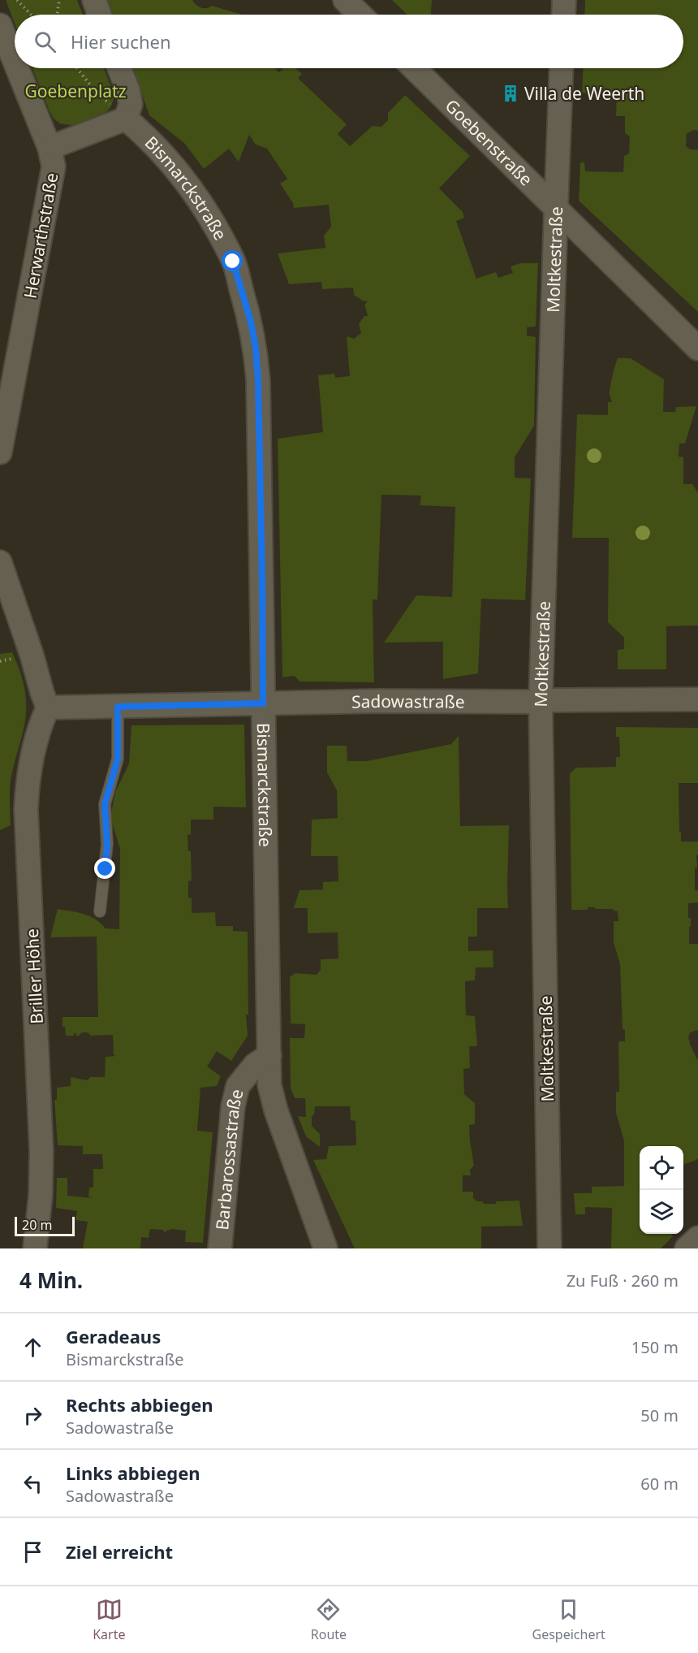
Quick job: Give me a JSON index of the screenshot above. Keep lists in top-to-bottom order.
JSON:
{
  "streets": {
    "street": [
      "Goebenstraße",
      "Bismarckstraße",
      "Herwarthstraße",
      "Moltkestraße",
      "Sadowastraße",
      "Briller Höhe",
      "Barbarossastraße"
    ]
  },
  "crossings": [
    ["Goebenstraße", "Moltkestraße"],
    ["Bismarckstraße", "Sadowastraße"],
    ["Bismarckstraße", "Barbarossastraße"],
    ["Moltkestraße", "Sadowastraße"],
    ["Sadowastraße", "Briller Höhe"]
  ],
  "parks": ["Goebenplatz"],
  "places": {
    "building": ["Villa de Weerth"]
  },
  "scale_bar": "20 m",
  "page": {
    "search": "Hier suchen",
    "scale": "20 m",
    "heading": ["4 Min.", "Zu Fuß · 260 m"],
    "list": [
      ["Geradeaus", "Bismarckstraße", "150 m"],
      ["Rechts abbiegen", "Sadowastraße", "50 m"],
      ["Links abbiegen", "Sadowastraße", "60 m"],
      "Ziel erreicht"
    ],
    "nav": ["Karte", "Route", "Gespeichert"]
  }
}
